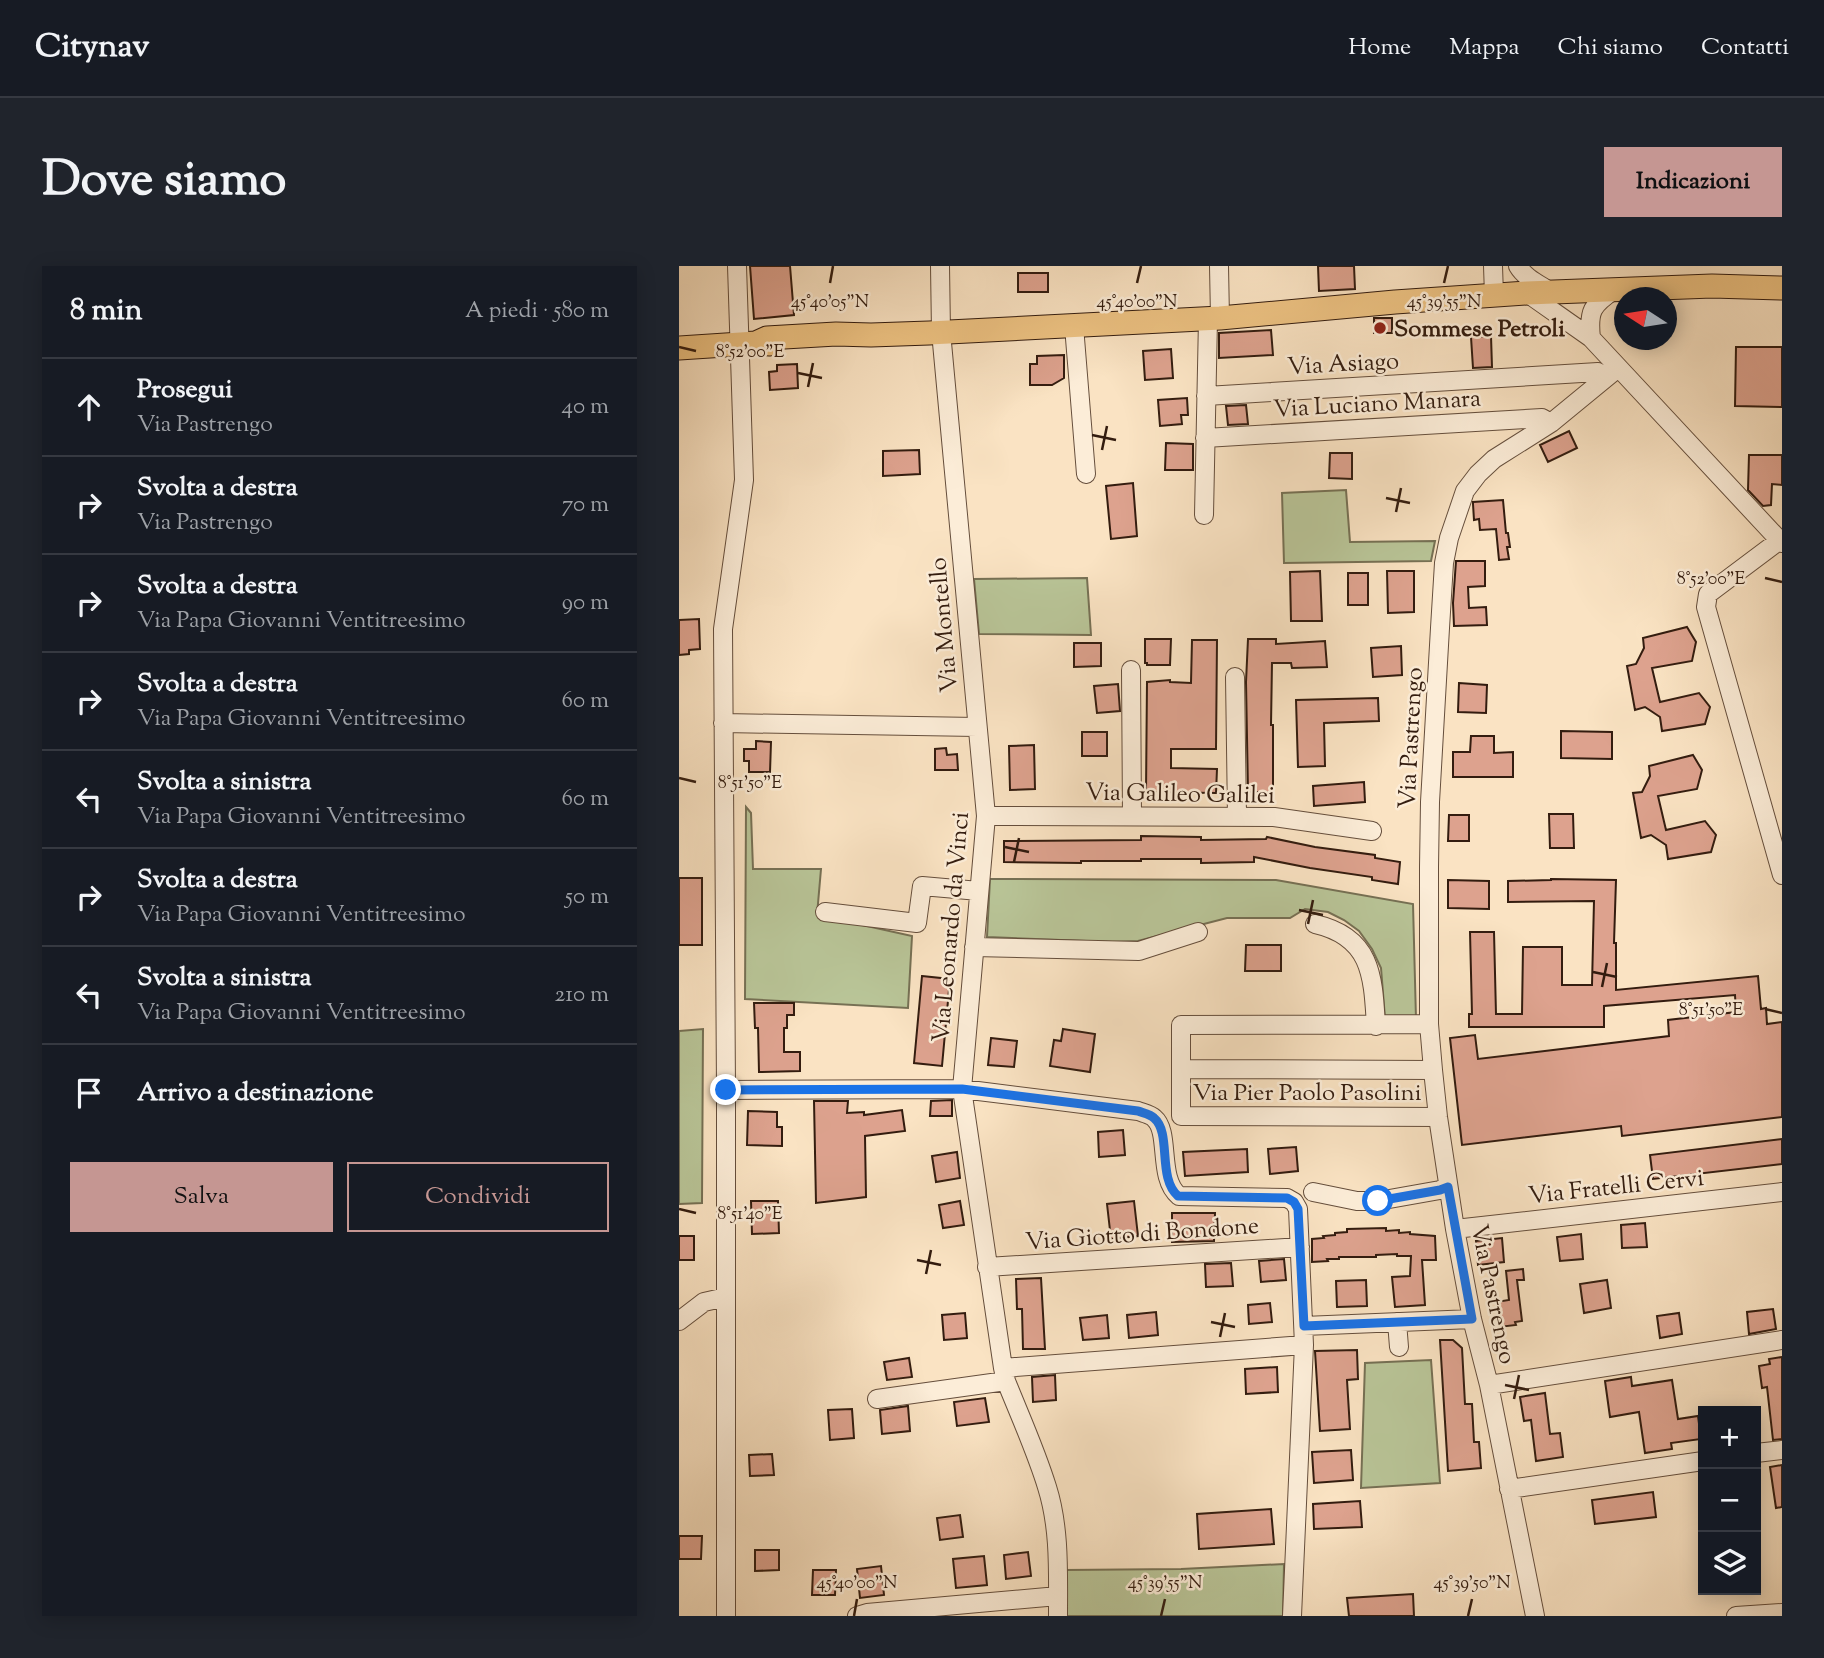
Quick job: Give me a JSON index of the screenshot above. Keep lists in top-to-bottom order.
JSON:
{
  "streets": {
    "street": [
      "Via Asiago",
      "Via Luciano Manara",
      "Via Montello",
      "Via Pastrengo",
      "Via Galileo Galilei",
      "Via Leonardo da Vinci",
      "Via Pier Paolo Pasolini",
      "Via Fratelli Cervi",
      "Via Giotto di Bondone"
    ]
  },
  "crossings": [
    ["Via Asiago", "Via Pastrengo"],
    ["Via Luciano Manara", "Via Pastrengo"],
    ["Via Montello", "Via Leonardo da Vinci"],
    ["Via Pastrengo", "Via Pier Paolo Pasolini"],
    ["Via Pastrengo", "Via Fratelli Cervi"],
    ["Via Galileo Galilei", "Via Leonardo da Vinci"],
    ["Via Leonardo da Vinci", "Via Giotto di Bondone"]
  ],
  "places": ["Sommese Petroli"],
  "north": "left",
  "page": {
    "header": "Citynav",
    "nav": [
      "Home",
      "Mappa",
      "Chi siamo",
      "Contatti"
    ],
    "title": "Dove siamo",
    "buttons": [
      "Indicazioni",
      ["Salva", "Condividi"]
    ],
    "heading": ["8 min", "A piedi · 580 m"],
    "list": [
      ["Prosegui", "Via Pastrengo", "40 m"],
      ["Svolta a destra", "Via Pastrengo", "70 m"],
      ["Svolta a destra", "Via Papa Giovanni Ventitreesimo", "90 m"],
      ["Svolta a destra", "Via Papa Giovanni Ventitreesimo", "60 m"],
      ["Svolta a sinistra", "Via Papa Giovanni Ventitreesimo", "60 m"],
      ["Svolta a destra", "Via Papa Giovanni Ventitreesimo", "50 m"],
      ["Svolta a sinistra", "Via Papa Giovanni Ventitreesimo", "210 m"],
      "Arrivo a destinazione"
    ],
    "map_buttons": ["+", "−"]
  },
  "coordinates": [
    "45°40'05\"N",
    "45°40'00\"N",
    "45°39'55\"N",
    "8°52'00\"E",
    "8°51'50\"E",
    "8°51'40\"E",
    "45°39'50\"N"
  ]
}
